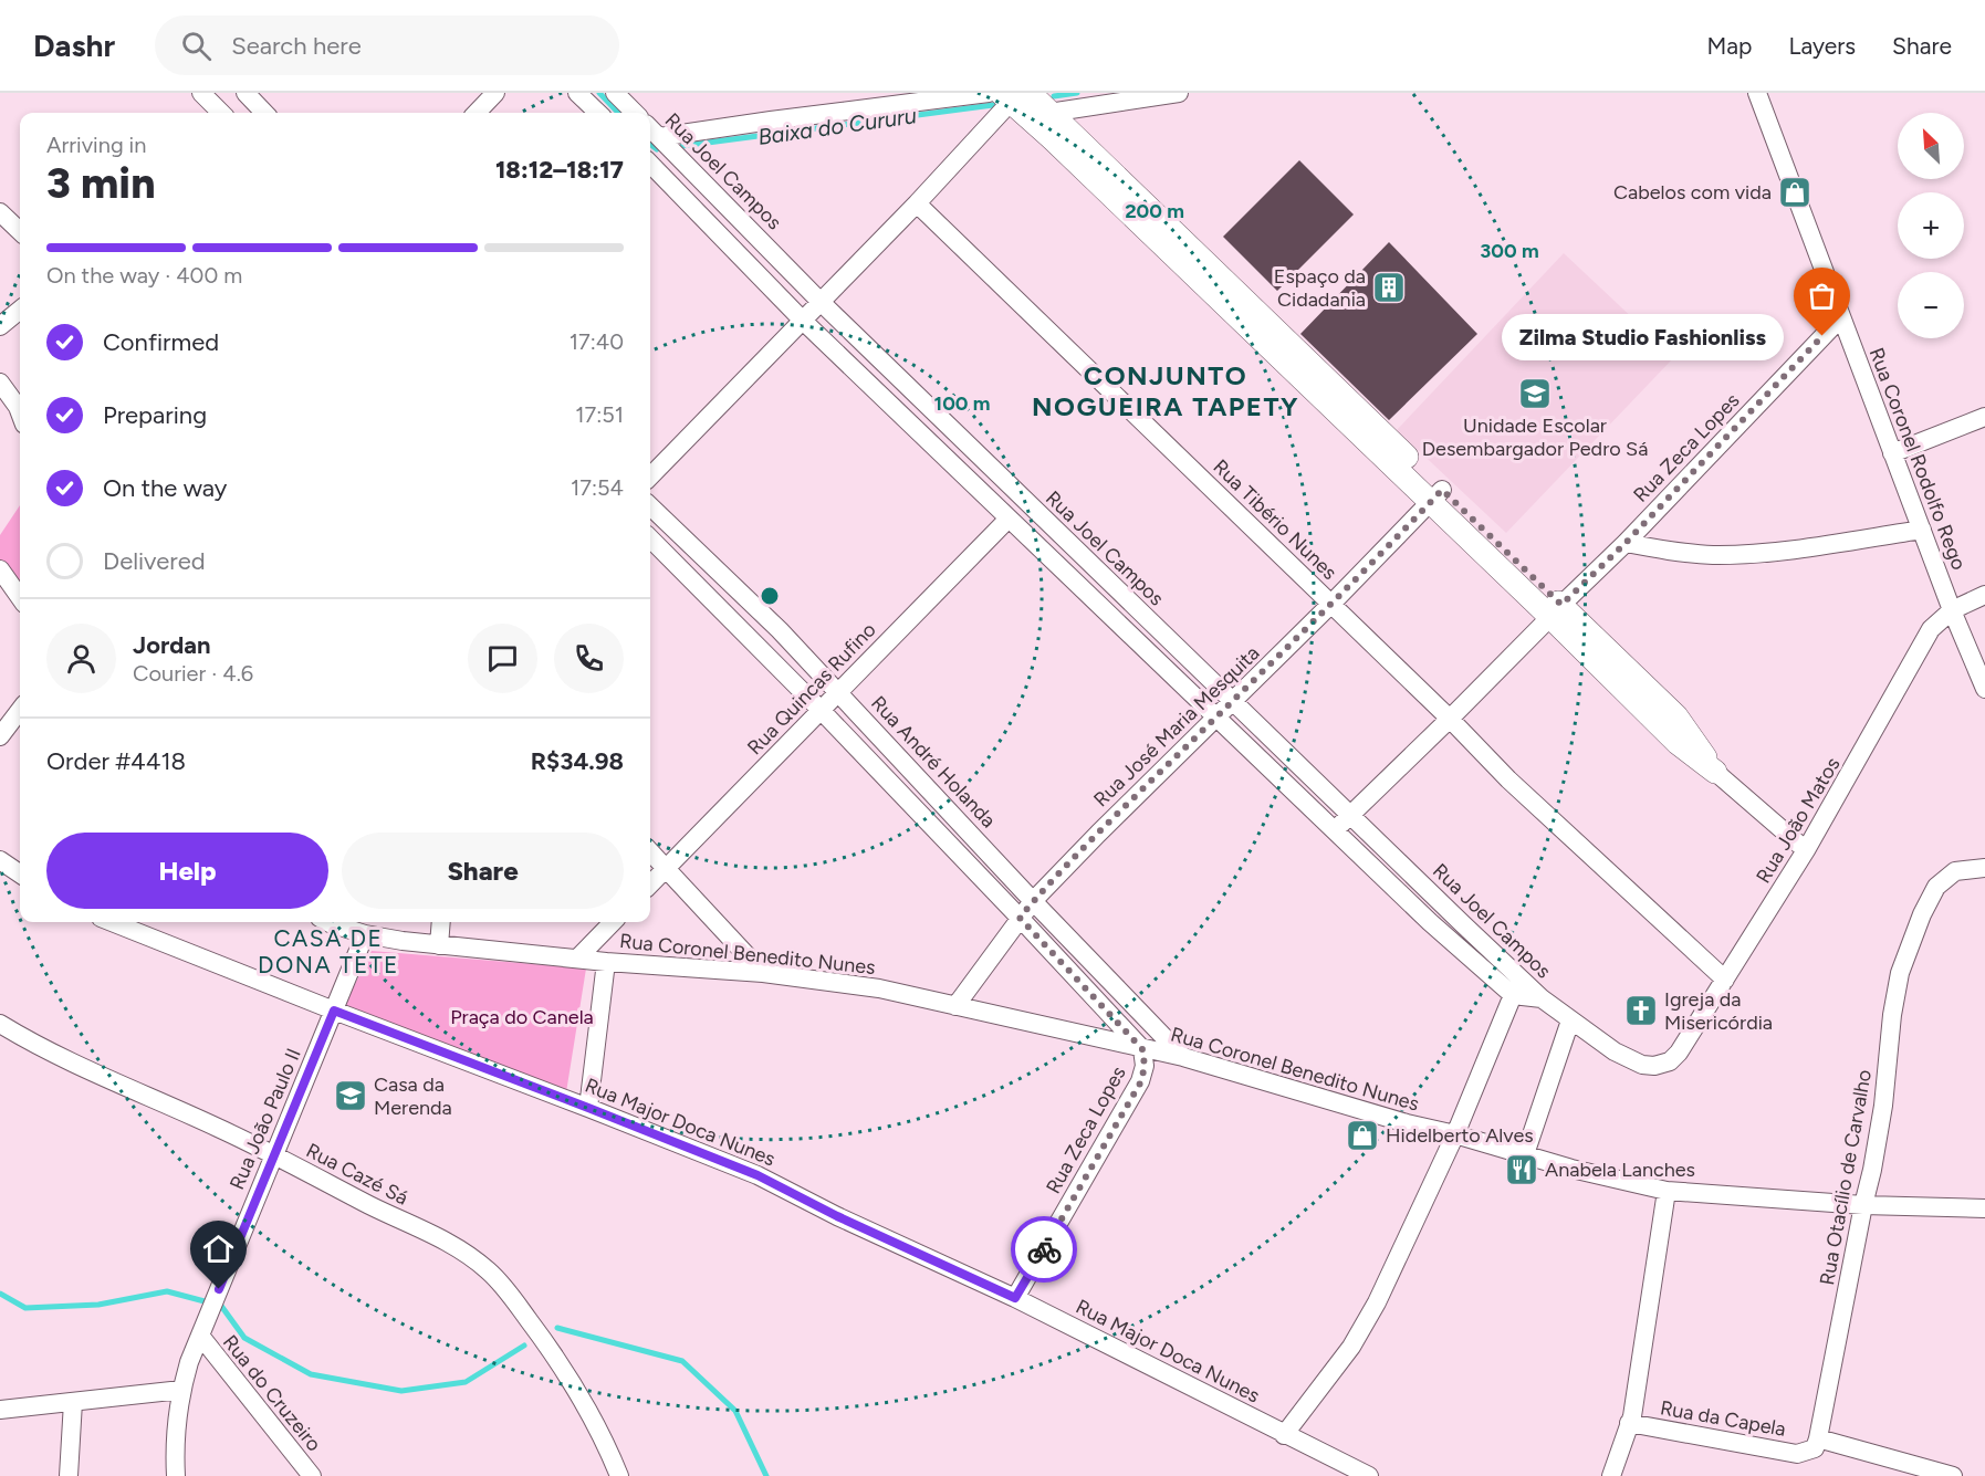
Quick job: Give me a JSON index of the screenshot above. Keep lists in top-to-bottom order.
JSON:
{
  "streets": {
    "street": [
      "Rua Joel Campos",
      "Rua Zeca Lopes",
      "Rua Coronel Rodolfo Rego",
      "Rua Tibério Nunes",
      "Rua Quincas Rufino",
      "Rua José Maria Mesquita",
      "Rua André Holanda",
      "Rua João Matos",
      "Rua Coronel Benedito Nunes",
      "Rua João Paulo II",
      "Rua Major Doca Nunes",
      "Rua Cazé Sá",
      "Rua Otacílio de Carvalho",
      "Rua do Cruzeiro",
      "Rua da Capela"
    ]
  },
  "crossings": [
    ["Rua Joel Campos", "Rua Zeca Lopes"],
    ["Rua Joel Campos", "Rua Quincas Rufino"],
    ["Rua Joel Campos", "Rua José Maria Mesquita"],
    ["Rua Joel Campos", "Rua João Matos"],
    ["Rua Zeca Lopes", "Rua Coronel Rodolfo Rego"],
    ["Rua Zeca Lopes", "Rua Tibério Nunes"],
    ["Rua Zeca Lopes", "Rua Coronel Benedito Nunes"],
    ["Rua Zeca Lopes", "Rua Major Doca Nunes"],
    ["Rua Coronel Rodolfo Rego", "Rua João Matos"],
    ["Rua Tibério Nunes", "Rua José Maria Mesquita"],
    ["Rua Tibério Nunes", "Rua João Matos"],
    ["Rua Quincas Rufino", "Rua André Holanda"],
    ["Rua José Maria Mesquita", "Rua André Holanda"],
    ["Rua José Maria Mesquita", "Rua Coronel Benedito Nunes"],
    ["Rua André Holanda", "Rua Coronel Benedito Nunes"],
    ["Rua Coronel Benedito Nunes", "Rua João Paulo II"],
    ["Rua Coronel Benedito Nunes", "Rua Otacílio de Carvalho"],
    ["Rua João Paulo II", "Rua Major Doca Nunes"],
    ["Rua João Paulo II", "Rua Cazé Sá"],
    ["Rua João Paulo II", "Rua do Cruzeiro"],
    ["Rua Otacílio de Carvalho", "Rua da Capela"]
  ],
  "districts": ["CONJUNTO NOGUEIRA TAPETY", "CASA DE DONA TETE"],
  "water": ["Baixa do Cururu"],
  "parks": ["Praça do Canela"],
  "places": {
    "shop": ["Cabelos com vida", "Hidelberto Alves"],
    "building": ["Espaço da Cidadania"],
    "other": ["Zilma Studio Fashionliss"],
    "school or university": ["Unidade Escolar Desembargador Pedro Sá", "Casa da Merenda"],
    "church": ["Igreja da Misericórdia"],
    "restaurant": ["Anabela Lanches"]
  },
  "north": "top left",
  "page": {
    "header": "Dashr",
    "search": "Search here",
    "nav": ["Map", "Layers", "Share"],
    "map_buttons": ["+", "−"],
    "heading": ["3 min", "Arriving in", "18:12–18:17"],
    "panel": [
      "Jordan",
      "Courier · 4.6",
      "Order #4418",
      "R$34.98"
    ],
    "bar": "On the way · 400 m",
    "list": [
      ["Confirmed", "17:40"],
      ["Preparing", "17:51"],
      ["On the way", "17:54"],
      "Delivered"
    ],
    "bubble": "Zilma Studio Fashionliss",
    "buttons": ["Help", "Share"]
  },
  "rings": ["200 m", "300 m", "100 m"]
}
